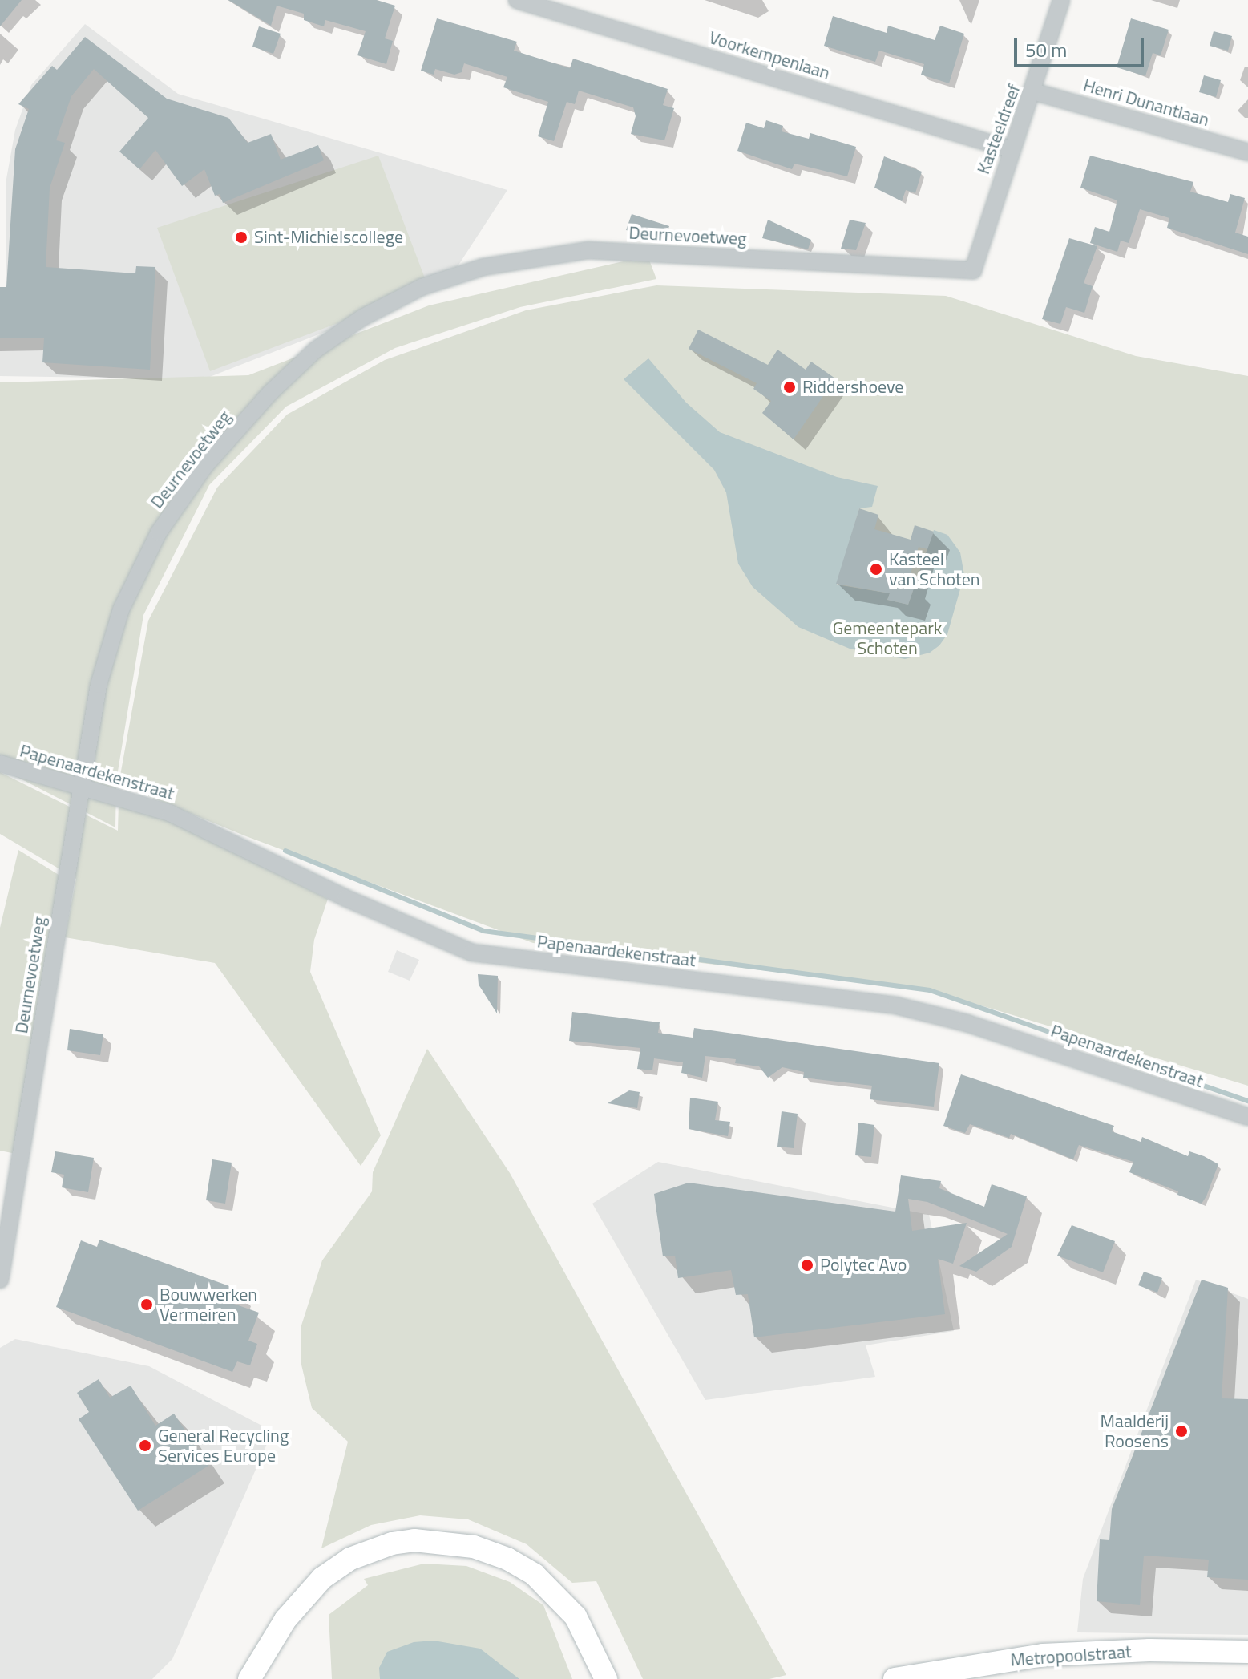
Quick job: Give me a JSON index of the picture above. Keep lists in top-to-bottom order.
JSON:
{
  "streets": {
    "street": [
      "Voorkempenlaan",
      "Henri Dunantlaan",
      "Kasteeldreef",
      "Deurnevoetweg",
      "Papenaardekenstraat",
      "Metropoolstraat"
    ]
  },
  "crossings": [
    ["Voorkempenlaan", "Kasteeldreef"],
    ["Henri Dunantlaan", "Kasteeldreef"],
    ["Kasteeldreef", "Deurnevoetweg"],
    ["Deurnevoetweg", "Papenaardekenstraat"]
  ],
  "parks": ["Gemeentepark Schoten"],
  "places": [
    "Sint-Michielscollege",
    "Riddershoeve",
    "Kasteel van Schoten",
    "Polytec Avo",
    "Bouwwerken Vermeiren",
    "Maalderij Roosens",
    "General Recycling Services Europe"
  ],
  "scale_bar": "50 m"
}
